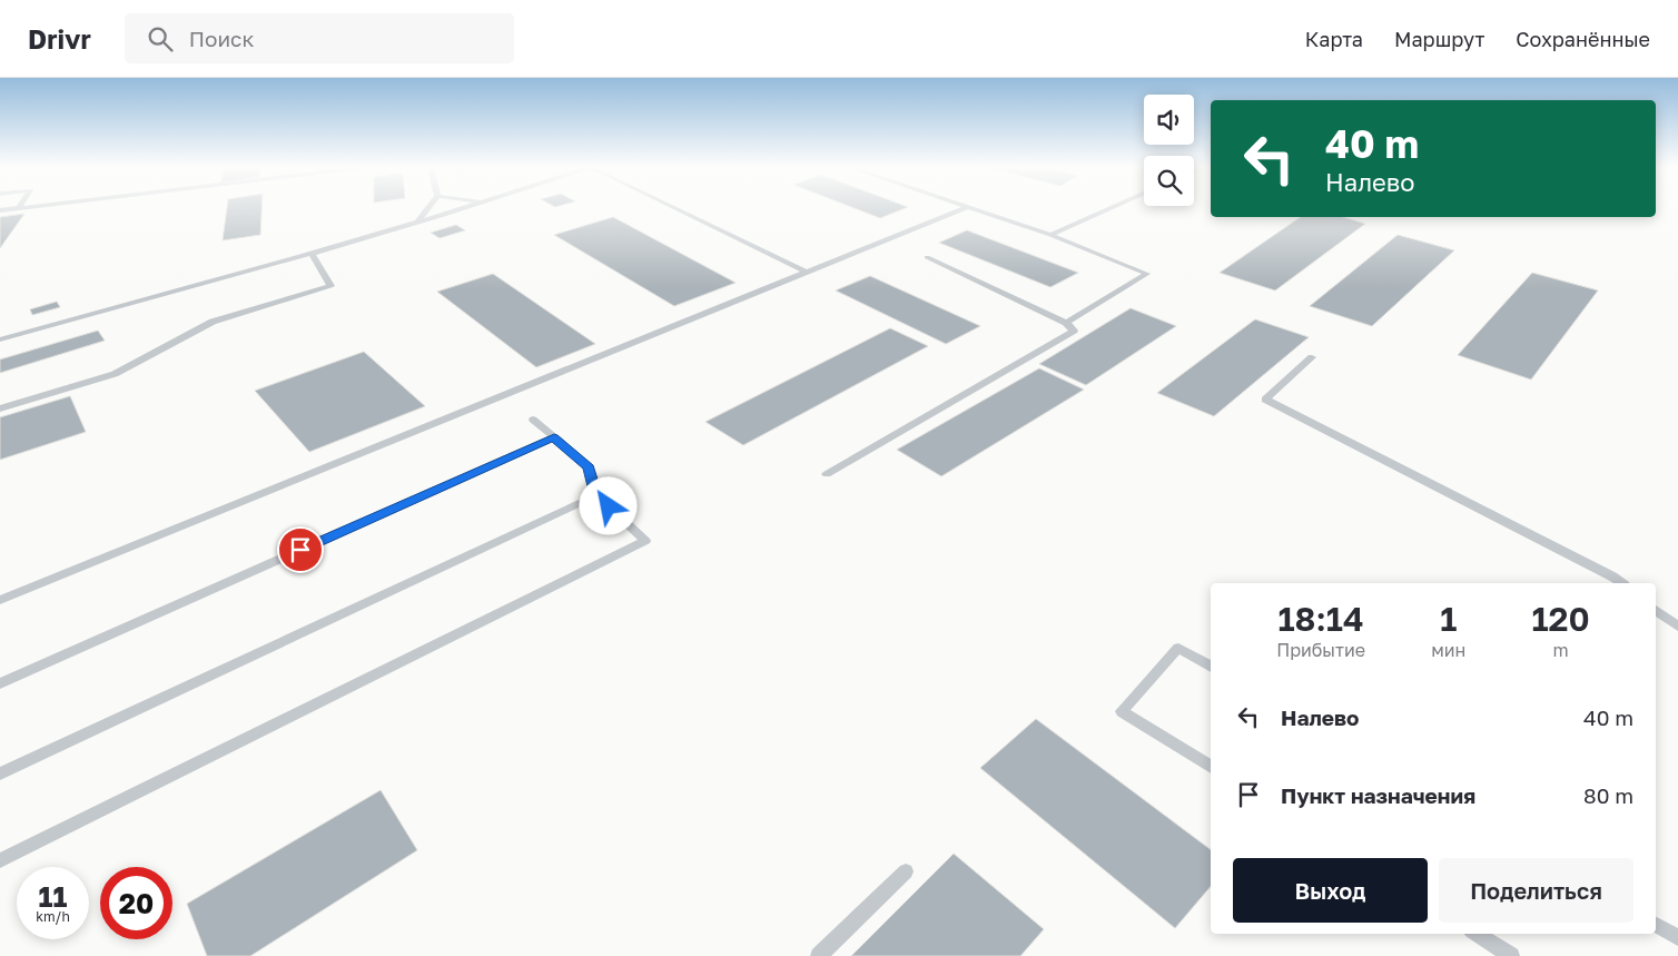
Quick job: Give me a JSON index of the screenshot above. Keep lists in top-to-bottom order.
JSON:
{
  "page": {
    "header": "Drivr",
    "search": "Поиск",
    "nav": ["Карта", "Маршрут", "Сохранённые"],
    "turn": ["40 m", "Налево"],
    "eta": [
      "18:14",
      "Прибытие",
      "1",
      "мин",
      "120",
      "m"
    ],
    "list": [
      {
        "name": "Налево",
        "value": "40 m"
      },
      {
        "name": "Пункт назначения",
        "value": "80 m"
      }
    ],
    "buttons": ["Выход", "Поделиться"],
    "speed": "11 km/h",
    "limit": "20"
  }
}
